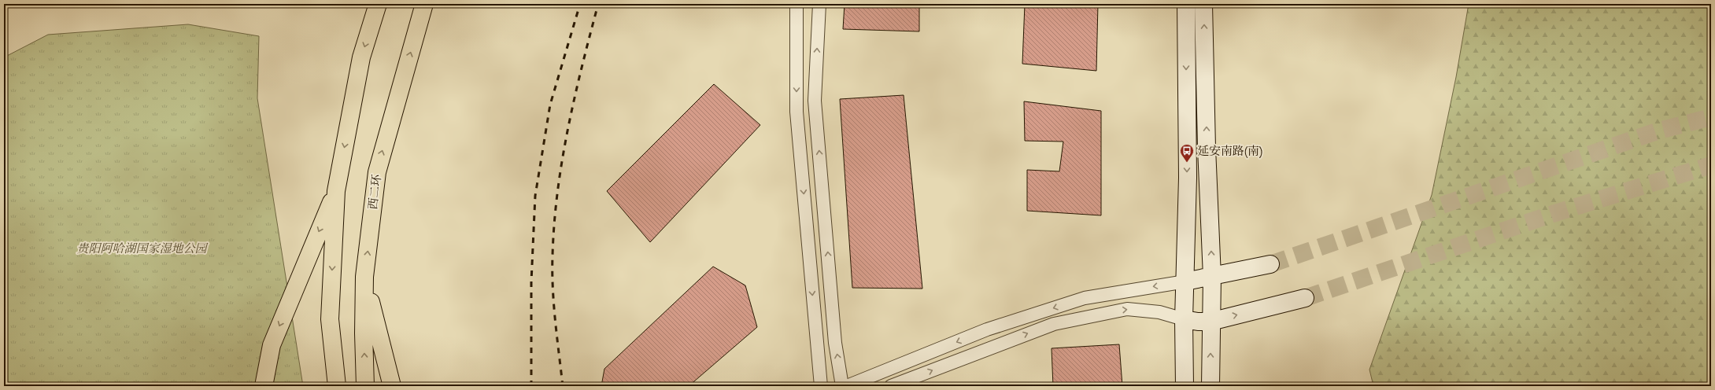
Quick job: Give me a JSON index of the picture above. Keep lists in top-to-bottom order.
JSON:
{
  "streets": {
    "highway": ["西二环"]
  },
  "parks": ["贵阳阿哈湖国家湿地公园"],
  "places": {
    "bus stop": ["延安南路(南)"]
  }
}
